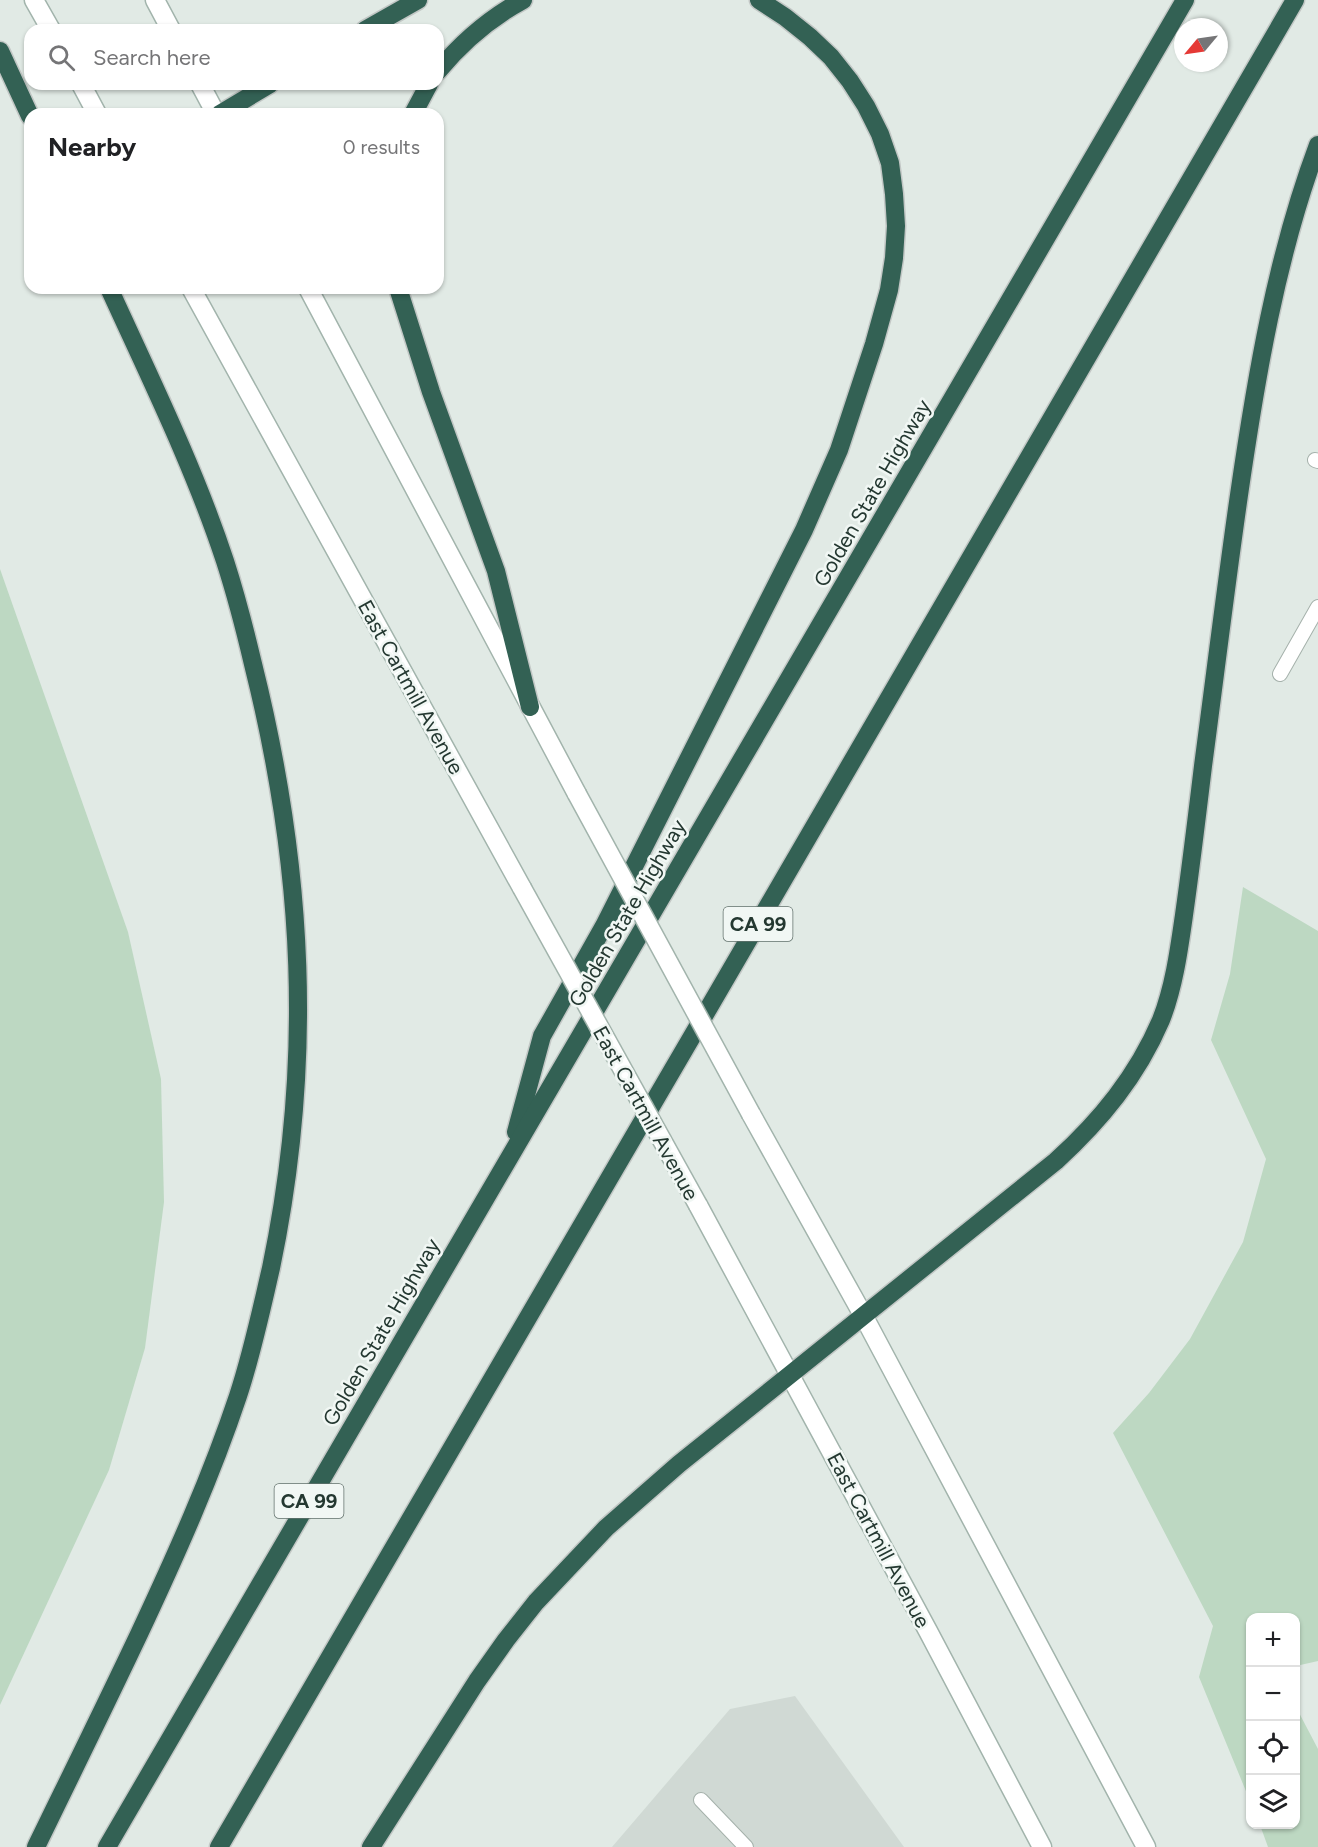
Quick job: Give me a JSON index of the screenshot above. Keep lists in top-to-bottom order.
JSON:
{
  "streets": {
    "highway": ["Golden State Highway", "CA 99"],
    "main road": ["East Cartmill Avenue"]
  },
  "north": "bottom left",
  "page": {
    "search": "Search here",
    "heading": ["Nearby", "0 results"],
    "map_buttons": ["+", "−"]
  }
}
